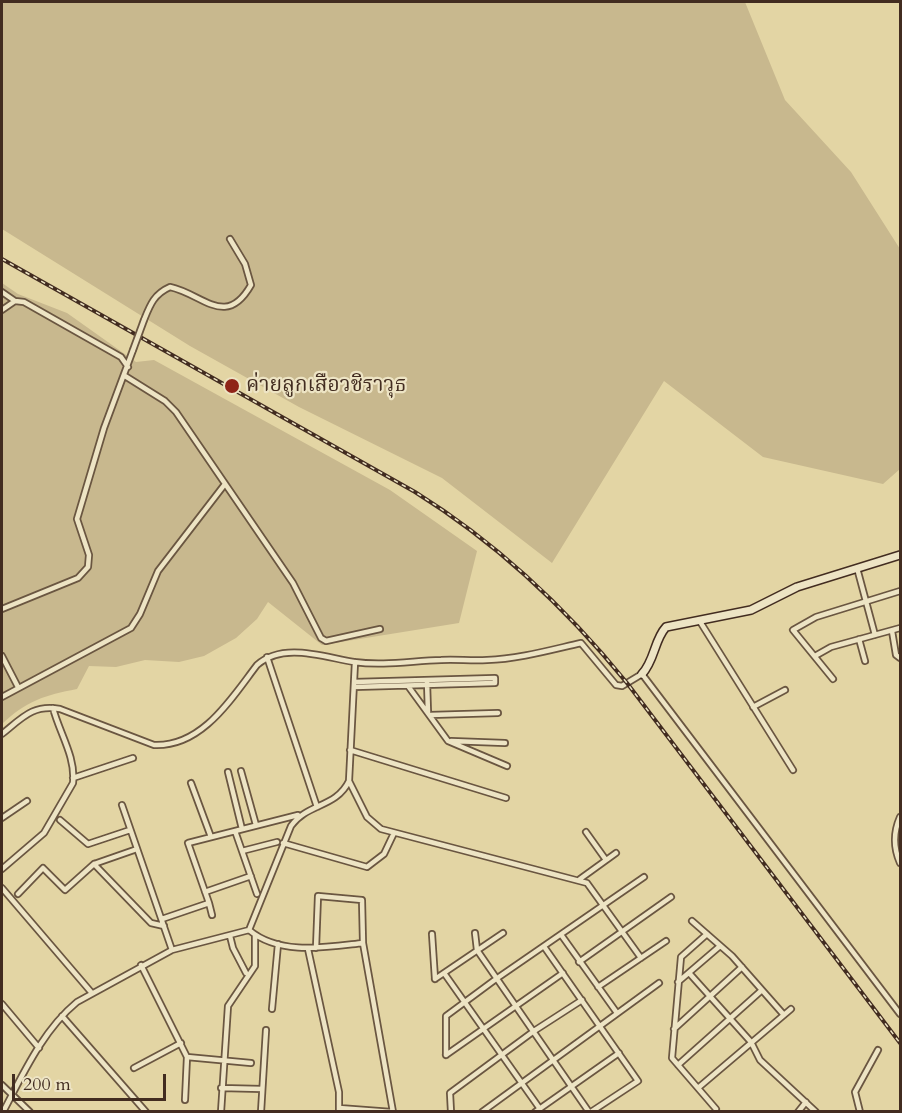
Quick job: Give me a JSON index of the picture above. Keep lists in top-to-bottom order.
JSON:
{
  "places": ["ค่ายลูกเสือวชิราวุธ"],
  "scale_bar": "200 m"
}
